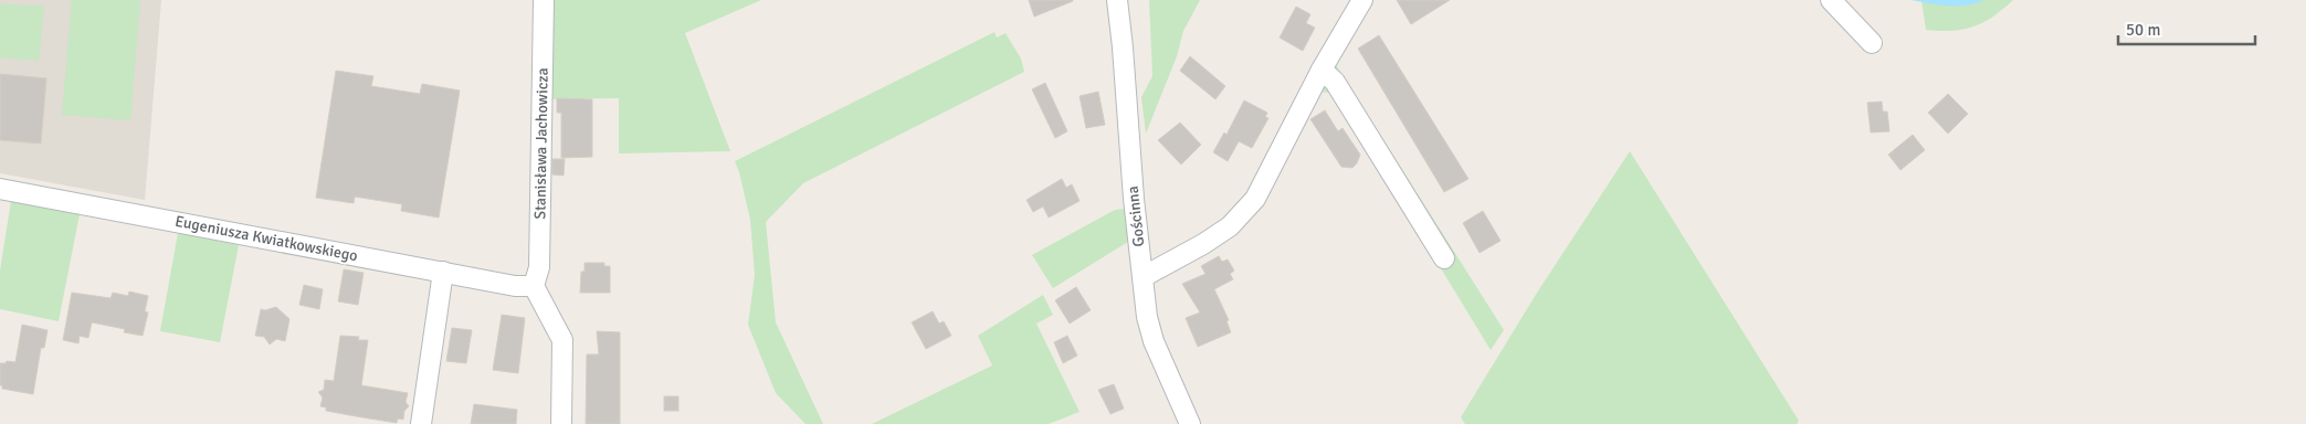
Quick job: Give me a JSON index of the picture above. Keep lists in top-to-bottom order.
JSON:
{
  "streets": {
    "street": ["Stanisława Jachowicza", "Gościnna", "Eugeniusza Kwiatkowskiego"]
  },
  "crossings": [
    ["Stanisława Jachowicza", "Eugeniusza Kwiatkowskiego"]
  ],
  "scale_bar": "50 m"
}
